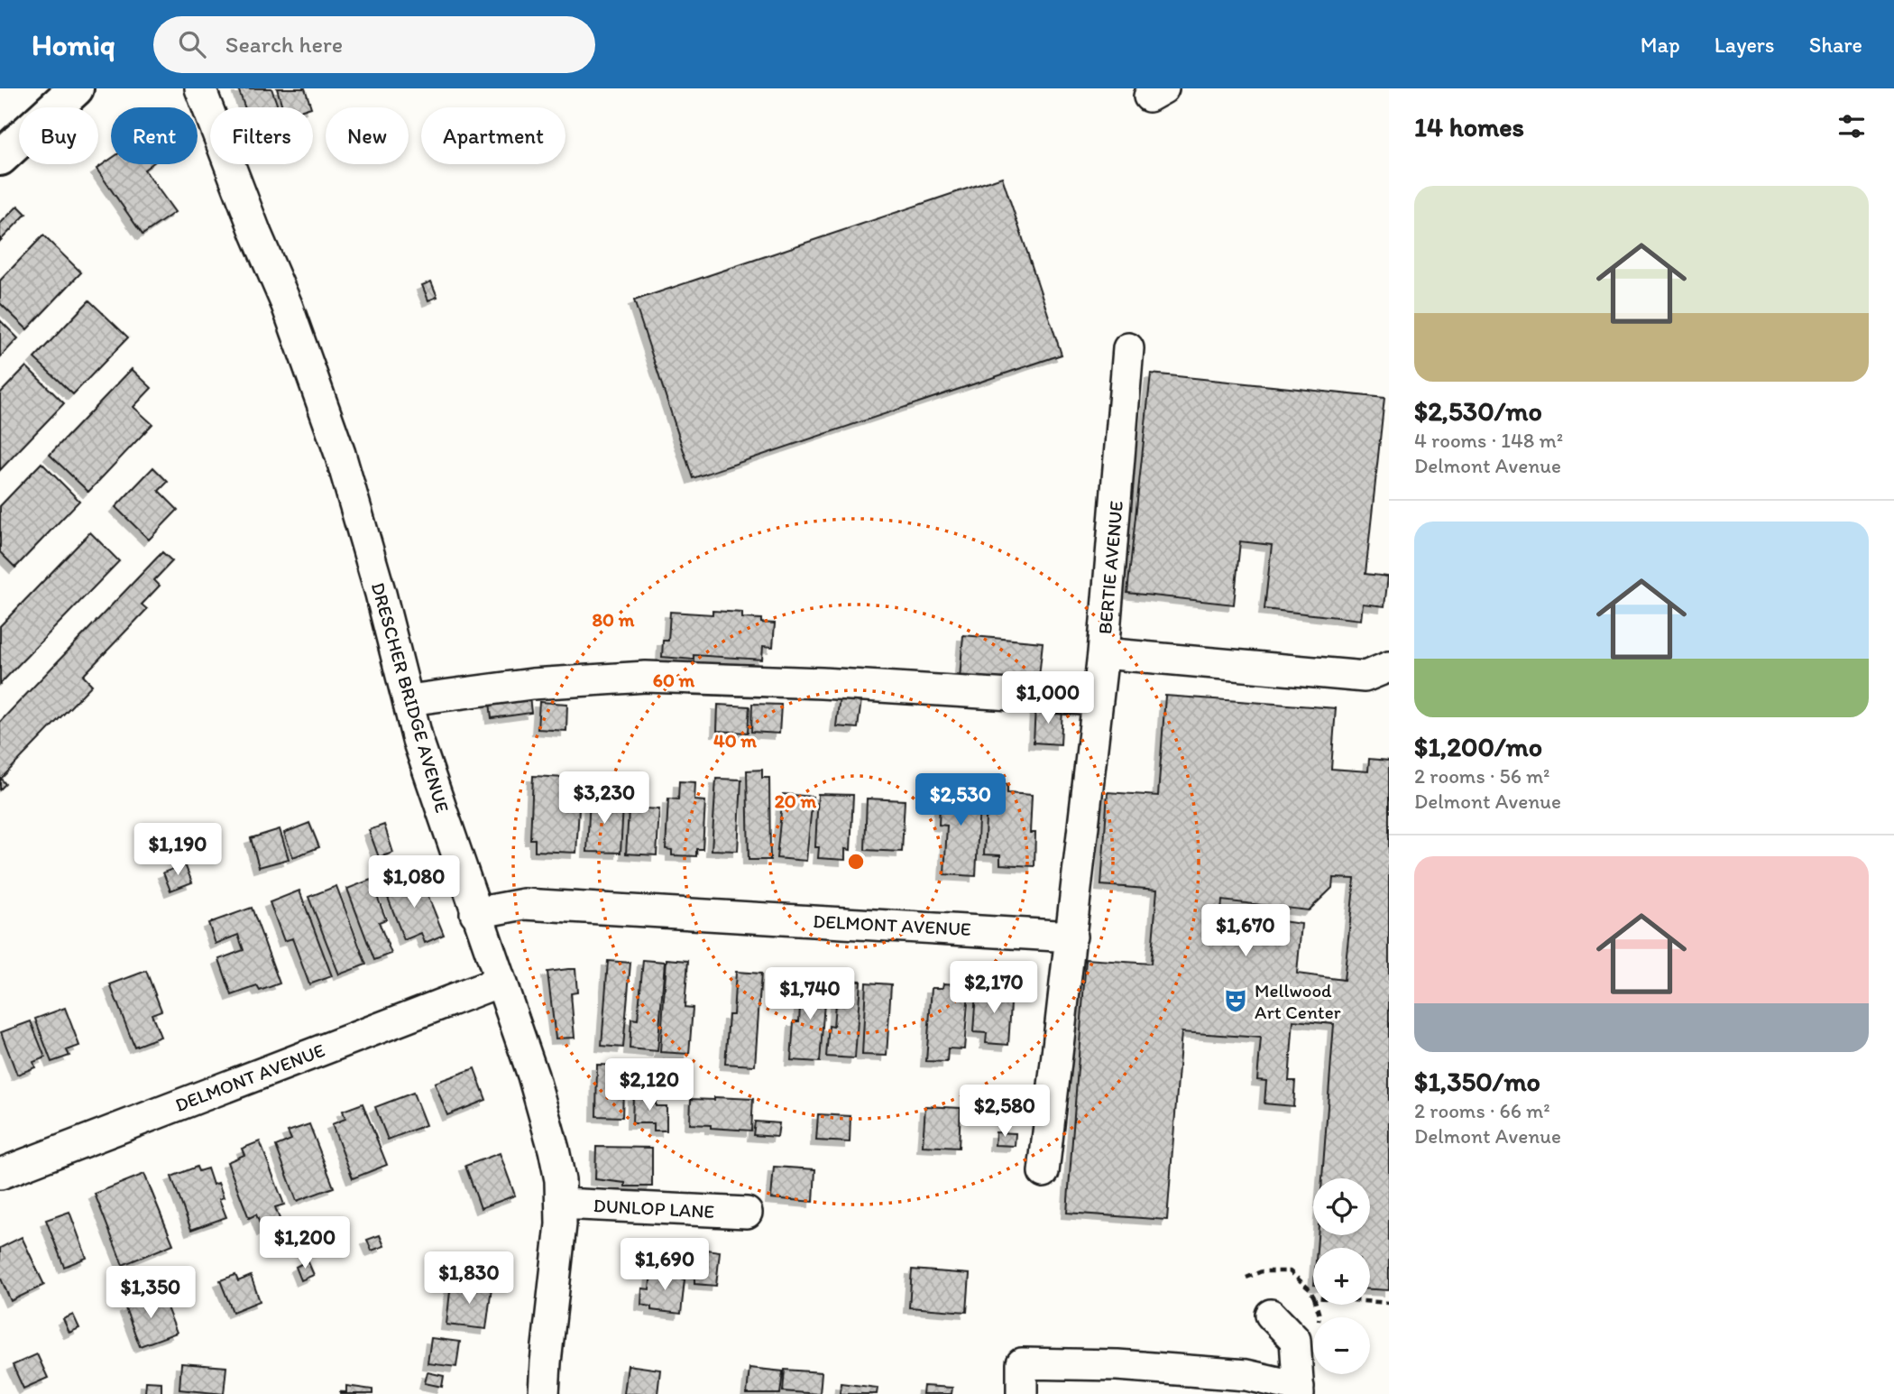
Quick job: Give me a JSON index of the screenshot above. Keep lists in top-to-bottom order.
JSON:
{
  "streets": {
    "street": [
      "BERTIE AVENUE",
      "DRESCHER BRIDGE AVENUE",
      "DELMONT AVENUE",
      "DUNLOP LANE"
    ]
  },
  "crossings": [
    ["BERTIE AVENUE", "DELMONT AVENUE"],
    ["DRESCHER BRIDGE AVENUE", "DELMONT AVENUE"],
    ["DRESCHER BRIDGE AVENUE", "DUNLOP LANE"]
  ],
  "places": {
    "theatre": ["Mellwood Art Center"]
  },
  "page": {
    "header": "Homiq",
    "search": "Search here",
    "nav": ["Map", "Layers", "Share"],
    "heading": "14 homes",
    "chip": [
      "Buy",
      "Rent",
      "Filters",
      "New",
      "Apartment"
    ],
    "list": [
      {
        "name": "$2,530/mo",
        "note": "4 rooms · 148 m² · Delmont Avenue"
      },
      {
        "name": "$1,200/mo",
        "note": "2 rooms · 56 m² · Delmont Avenue"
      },
      {
        "name": "$1,350/mo",
        "note": "2 rooms · 66 m² · Delmont Avenue"
      }
    ],
    "price": [
      "$1,000",
      "$3,230",
      "$2,530",
      "$1,190",
      "$1,080",
      "$1,670",
      "$2,170",
      "$1,740",
      "$2,120",
      "$2,580",
      "$1,200",
      "$1,690",
      "$1,830",
      "$1,350"
    ],
    "map_buttons": ["+", "−"]
  },
  "rings": [
    "80 m",
    "60 m",
    "40 m",
    "20 m"
  ]
}
